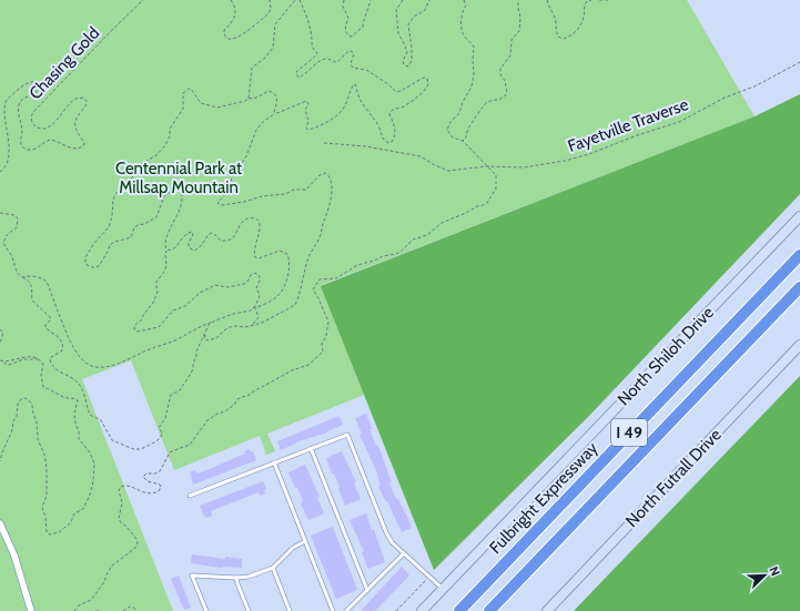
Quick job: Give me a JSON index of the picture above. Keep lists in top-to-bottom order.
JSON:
{
  "streets": {
    "highway": ["I 49", "Fulbright Expressway"],
    "main road": ["North Shiloh Drive", "North Futrall Drive"],
    "path": ["Chasing Gold", "Fayetville Traverse"]
  },
  "parks": ["Centennial Park at Millsap Mountain"],
  "north": "top right"
}
